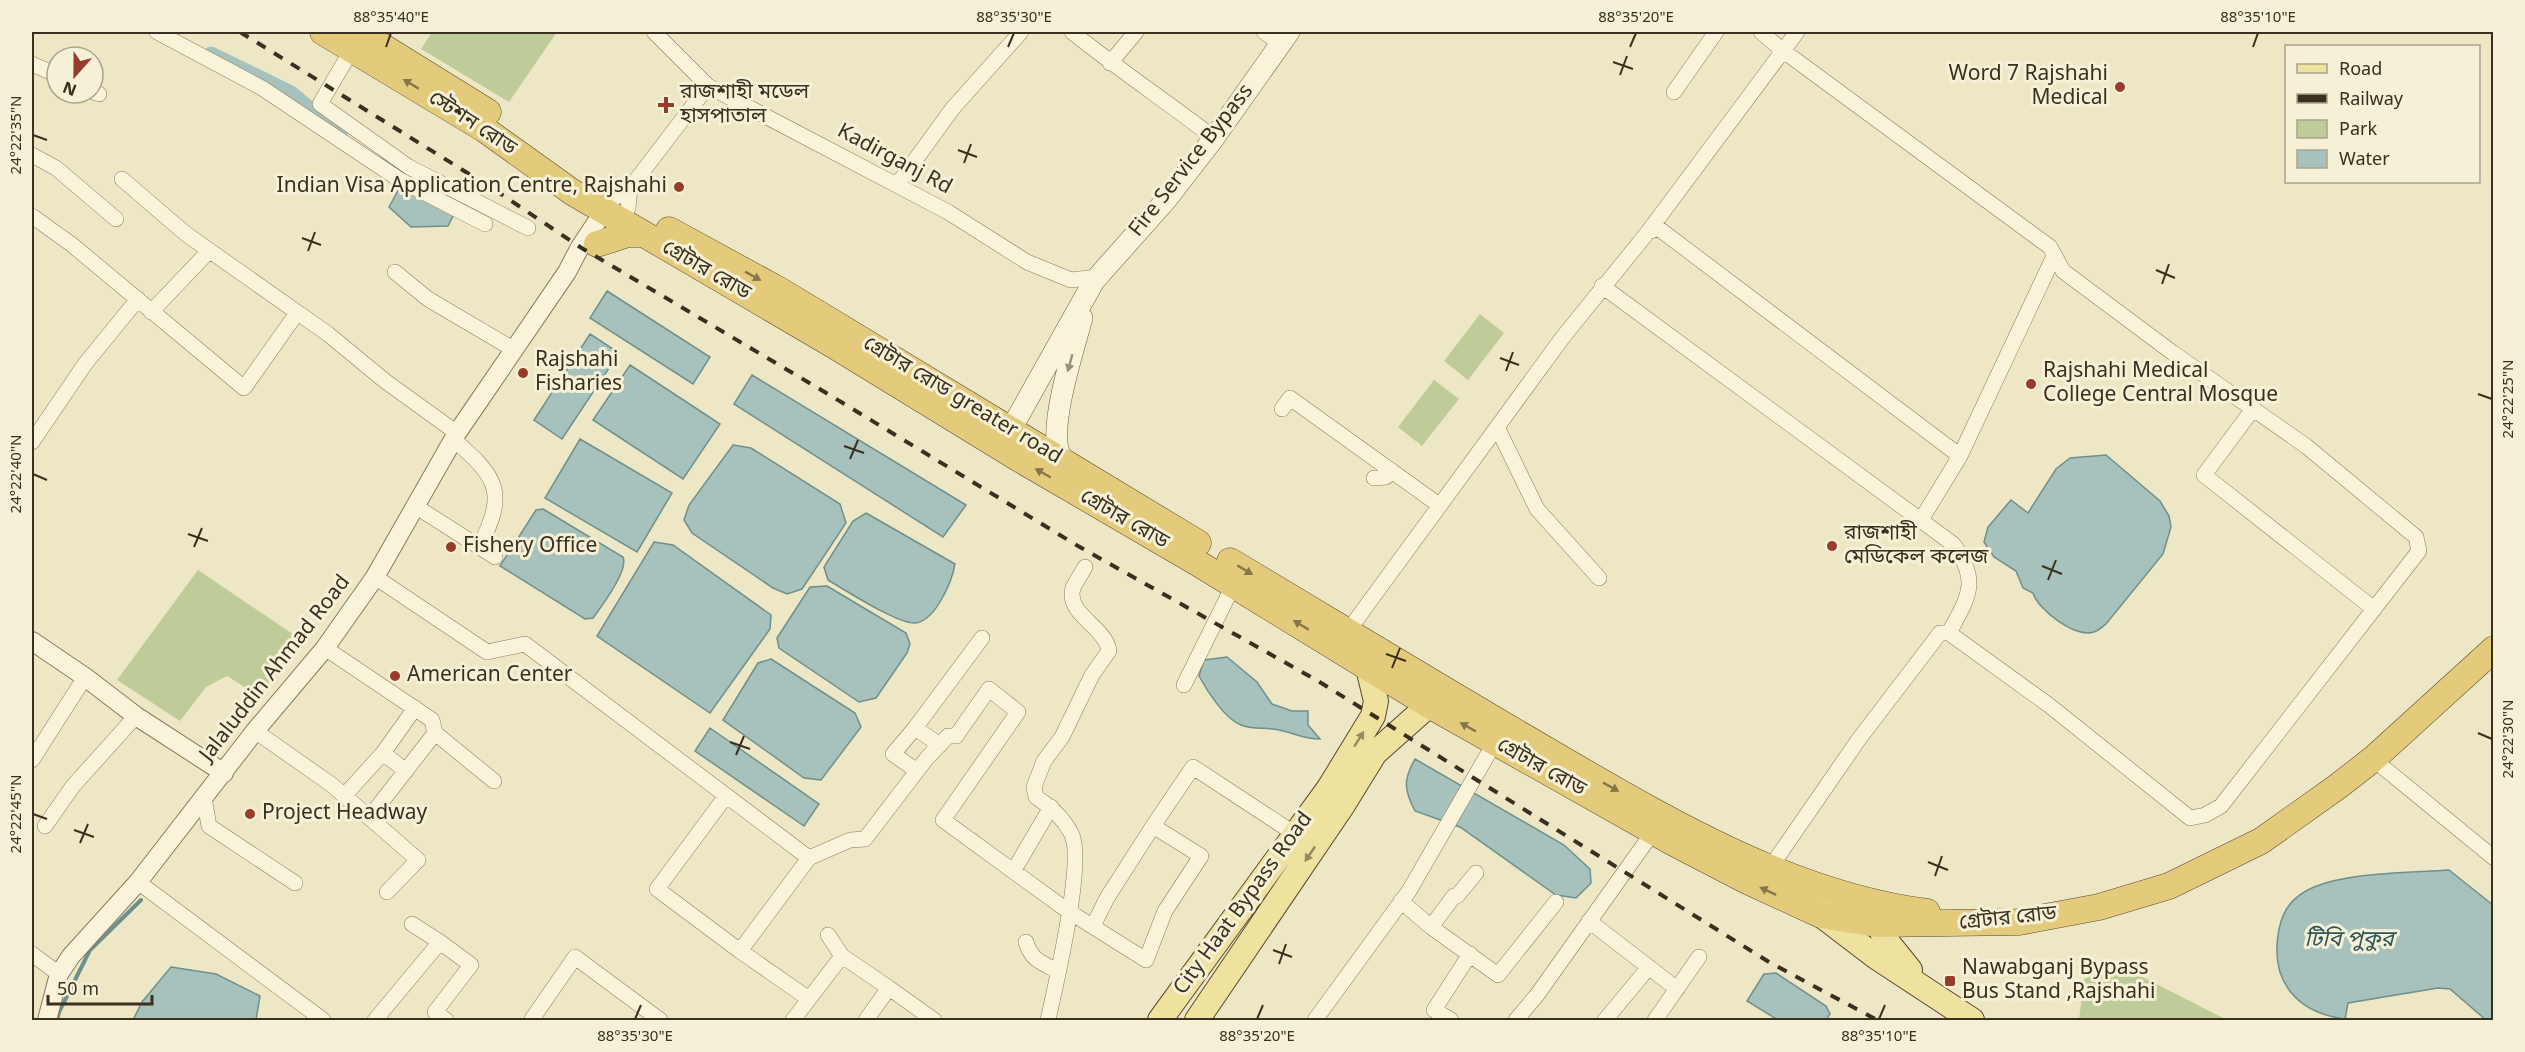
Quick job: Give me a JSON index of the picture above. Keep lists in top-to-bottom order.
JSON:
{
  "streets": {
    "highway": ["স্টেশন রোড", "গ্রেটার রোড", "গ্রেটার রোড greater road"],
    "main road": ["Fire Service Bypass", "City Haat Bypass Road"],
    "street": ["Kadirganj Rd", "Jalaluddin Ahmad Road"]
  },
  "crossings": [
    ["স্টেশন রোড", "গ্রেটার রোড"],
    ["স্টেশন রোড", "গ্রেটার রোড greater road"],
    ["স্টেশন রোড", "Jalaluddin Ahmad Road"],
    ["Kadirganj Rd", "Fire Service Bypass"],
    ["Fire Service Bypass", "গ্রেটার রোড greater road"],
    ["গ্রেটার রোড", "গ্রেটার রোড greater road"],
    ["গ্রেটার রোড", "Jalaluddin Ahmad Road"],
    ["গ্রেটার রোড greater road", "Jalaluddin Ahmad Road"]
  ],
  "one_way": ["গ্রেটার রোড", "গ্রেটার রোড greater road"],
  "water": ["টিবি পুকুর"],
  "places": {
    "other": [
      "Word 7 Rajshahi Medical",
      "Indian Visa Application Centre, Rajshahi",
      "Rajshahi Fisharies",
      "Rajshahi Medical College Central Mosque",
      "রাজশাহী মেডিকেল কলেজ",
      "Fishery Office",
      "American Center",
      "Project Headway"
    ],
    "health": ["রাজশাহী মডেল হাসপাতাল"],
    "transit": ["Nawabganj Bypass Bus Stand ,Rajshahi"]
  },
  "legend": [
    "Road",
    "Railway",
    "Park",
    "Water"
  ],
  "scale_bar": "50 m",
  "north": "bottom",
  "coordinates": [
    "88°35'40\"E",
    "88°35'30\"E",
    "88°35'20\"E",
    "88°35'10\"E",
    "24°22'35\"N",
    "24°22'25\"N",
    "24°22'40\"N",
    "24°22'30\"N",
    "24°22'45\"N"
  ]
}
